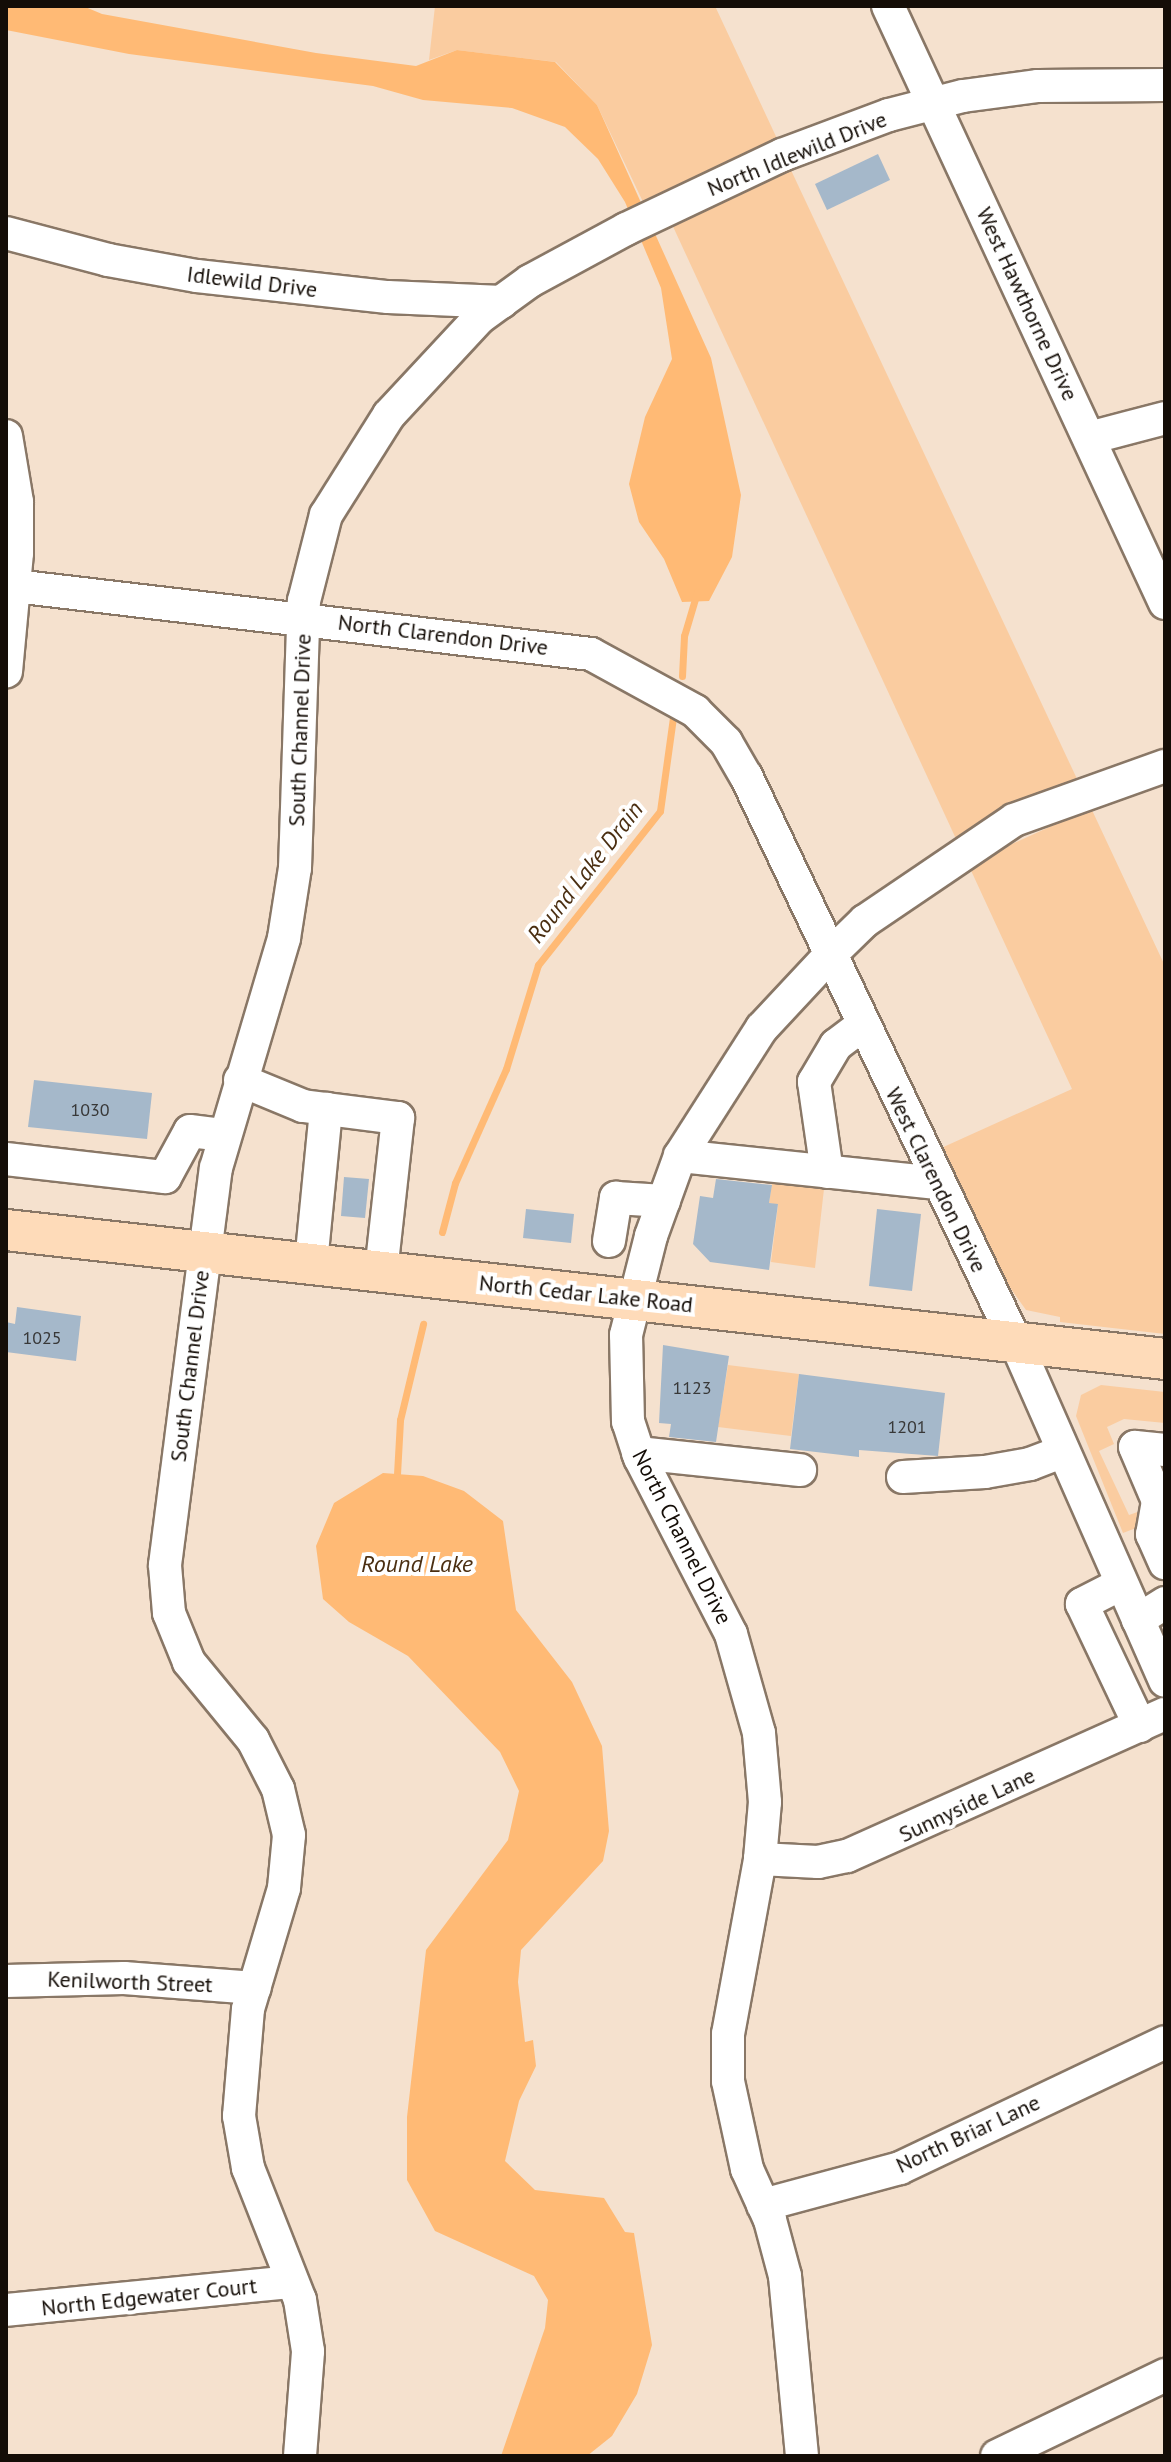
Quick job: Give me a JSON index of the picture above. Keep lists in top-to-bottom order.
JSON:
{
  "streets": {
    "main road": ["North Cedar Lake Road"],
    "street": [
      "North Idlewild Drive",
      "Idlewild Drive",
      "West Hawthorne Drive",
      "North Clarendon Drive",
      "South Channel Drive",
      "West Clarendon Drive",
      "North Channel Drive",
      "Sunnyside Lane",
      "Kenilworth Street",
      "North Briar Lane",
      "North Edgewater Court"
    ]
  },
  "crossings": [
    ["North Idlewild Drive", "Idlewild Drive"],
    ["North Idlewild Drive", "West Hawthorne Drive"],
    ["North Idlewild Drive", "South Channel Drive"],
    ["Idlewild Drive", "South Channel Drive"],
    ["North Clarendon Drive", "South Channel Drive"],
    ["North Clarendon Drive", "West Clarendon Drive"],
    ["South Channel Drive", "North Cedar Lake Road"],
    ["South Channel Drive", "Kenilworth Street"],
    ["South Channel Drive", "North Edgewater Court"],
    ["West Clarendon Drive", "North Cedar Lake Road"],
    ["West Clarendon Drive", "North Channel Drive"],
    ["North Cedar Lake Road", "North Channel Drive"],
    ["North Channel Drive", "Sunnyside Lane"],
    ["North Channel Drive", "North Briar Lane"]
  ],
  "water": ["Round Lake Drain", "Round Lake"],
  "house_numbers": [
    "1030",
    "1025",
    "1123",
    "1201"
  ]
}
